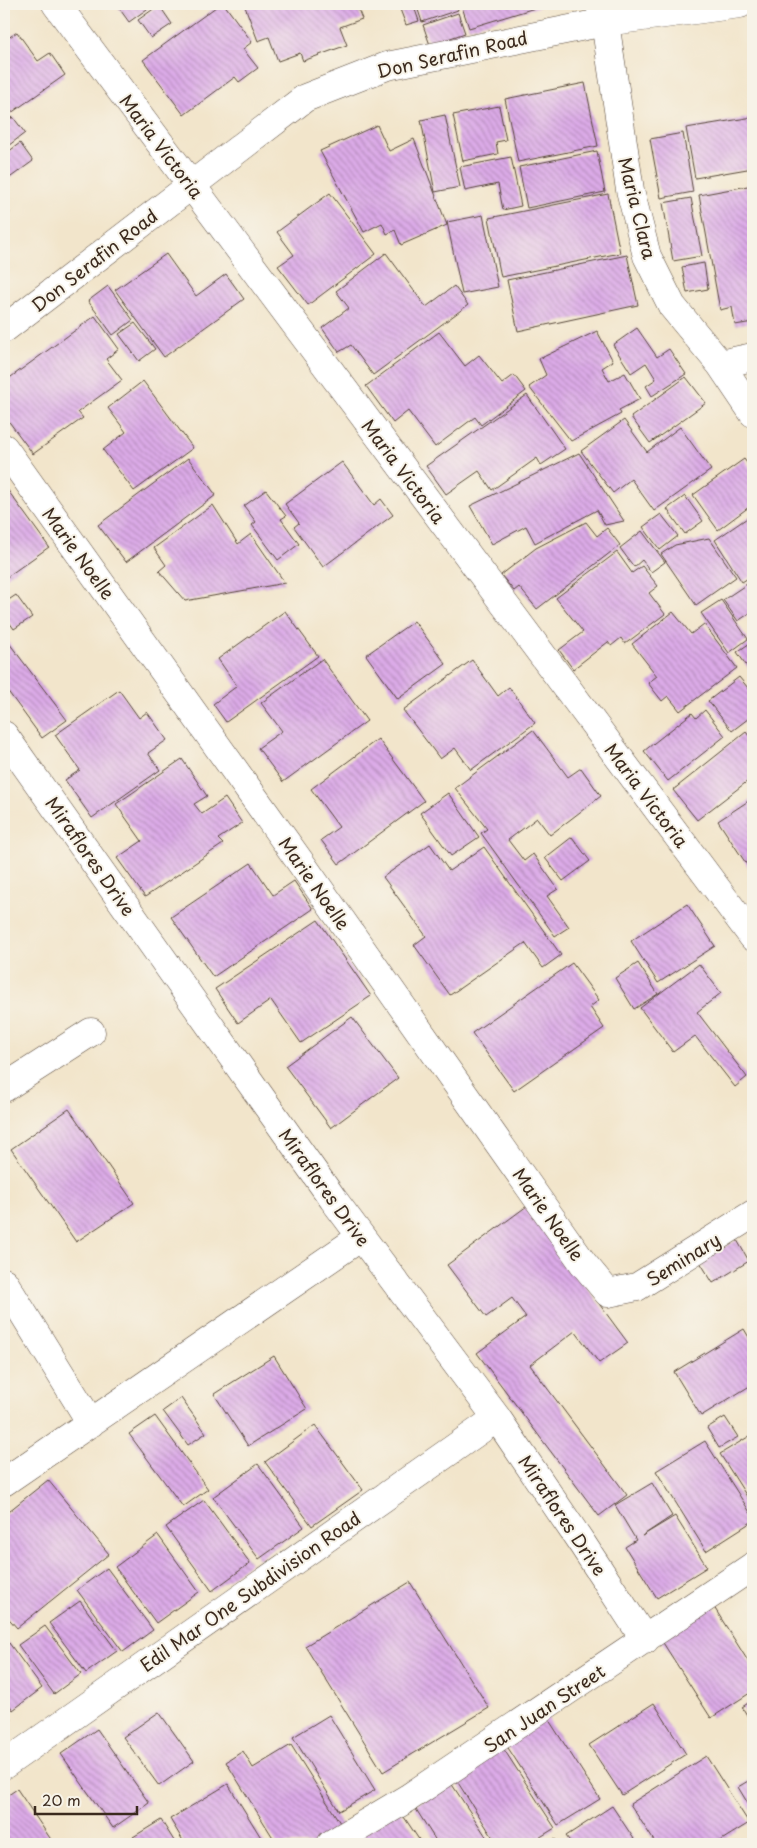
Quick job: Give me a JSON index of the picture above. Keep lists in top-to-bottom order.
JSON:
{
  "streets": {
    "street": [
      "Don Serafin Road",
      "Maria Victoria",
      "Maria Clara",
      "Marie Noelle",
      "Miraflores Drive",
      "Seminary",
      "Edil Mar One Subdivision Road",
      "San Juan Street"
    ]
  },
  "crossings": [
    ["Don Serafin Road", "Maria Victoria"],
    ["Don Serafin Road", "Maria Clara"],
    ["Marie Noelle", "Seminary"],
    ["Miraflores Drive", "Edil Mar One Subdivision Road"],
    ["Miraflores Drive", "San Juan Street"]
  ],
  "scale_bar": "20 m"
}
